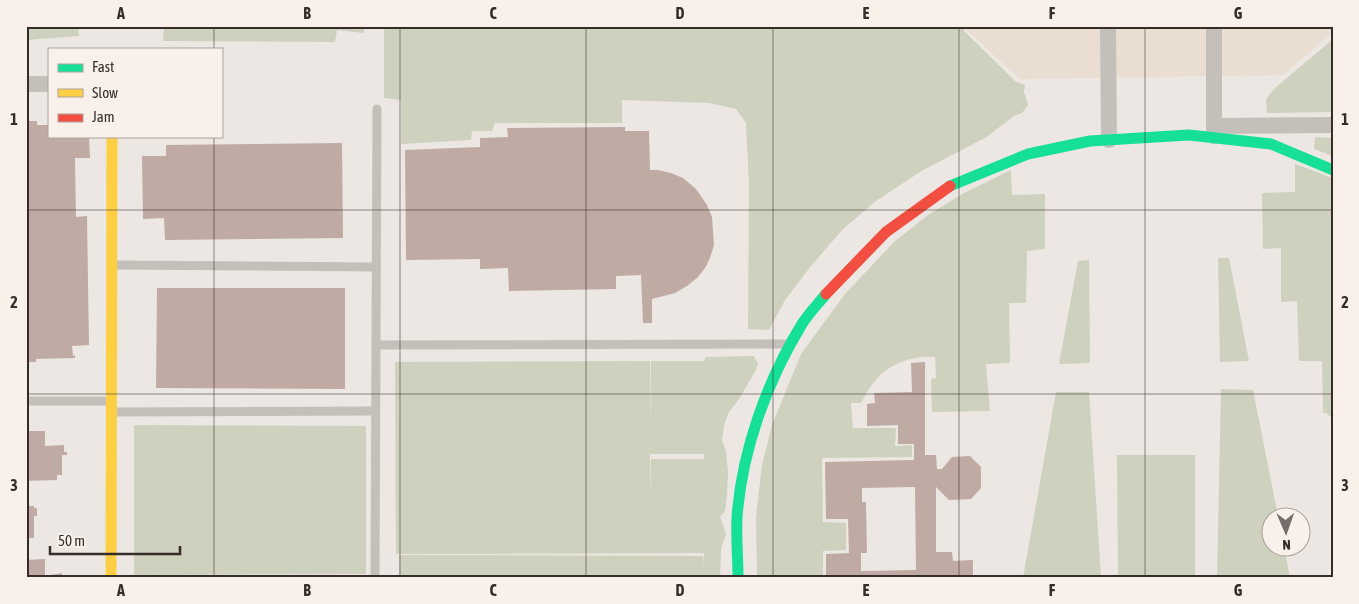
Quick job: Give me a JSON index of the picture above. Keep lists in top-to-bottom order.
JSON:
{
  "legend": ["Fast", "Slow", "Jam"],
  "scale_bar": "50 m",
  "north": "bottom",
  "grid": {
    "columns": [
      "A",
      "B",
      "C",
      "D",
      "E",
      "F",
      "G"
    ],
    "rows": ["1", "2", "3"]
  }
}
